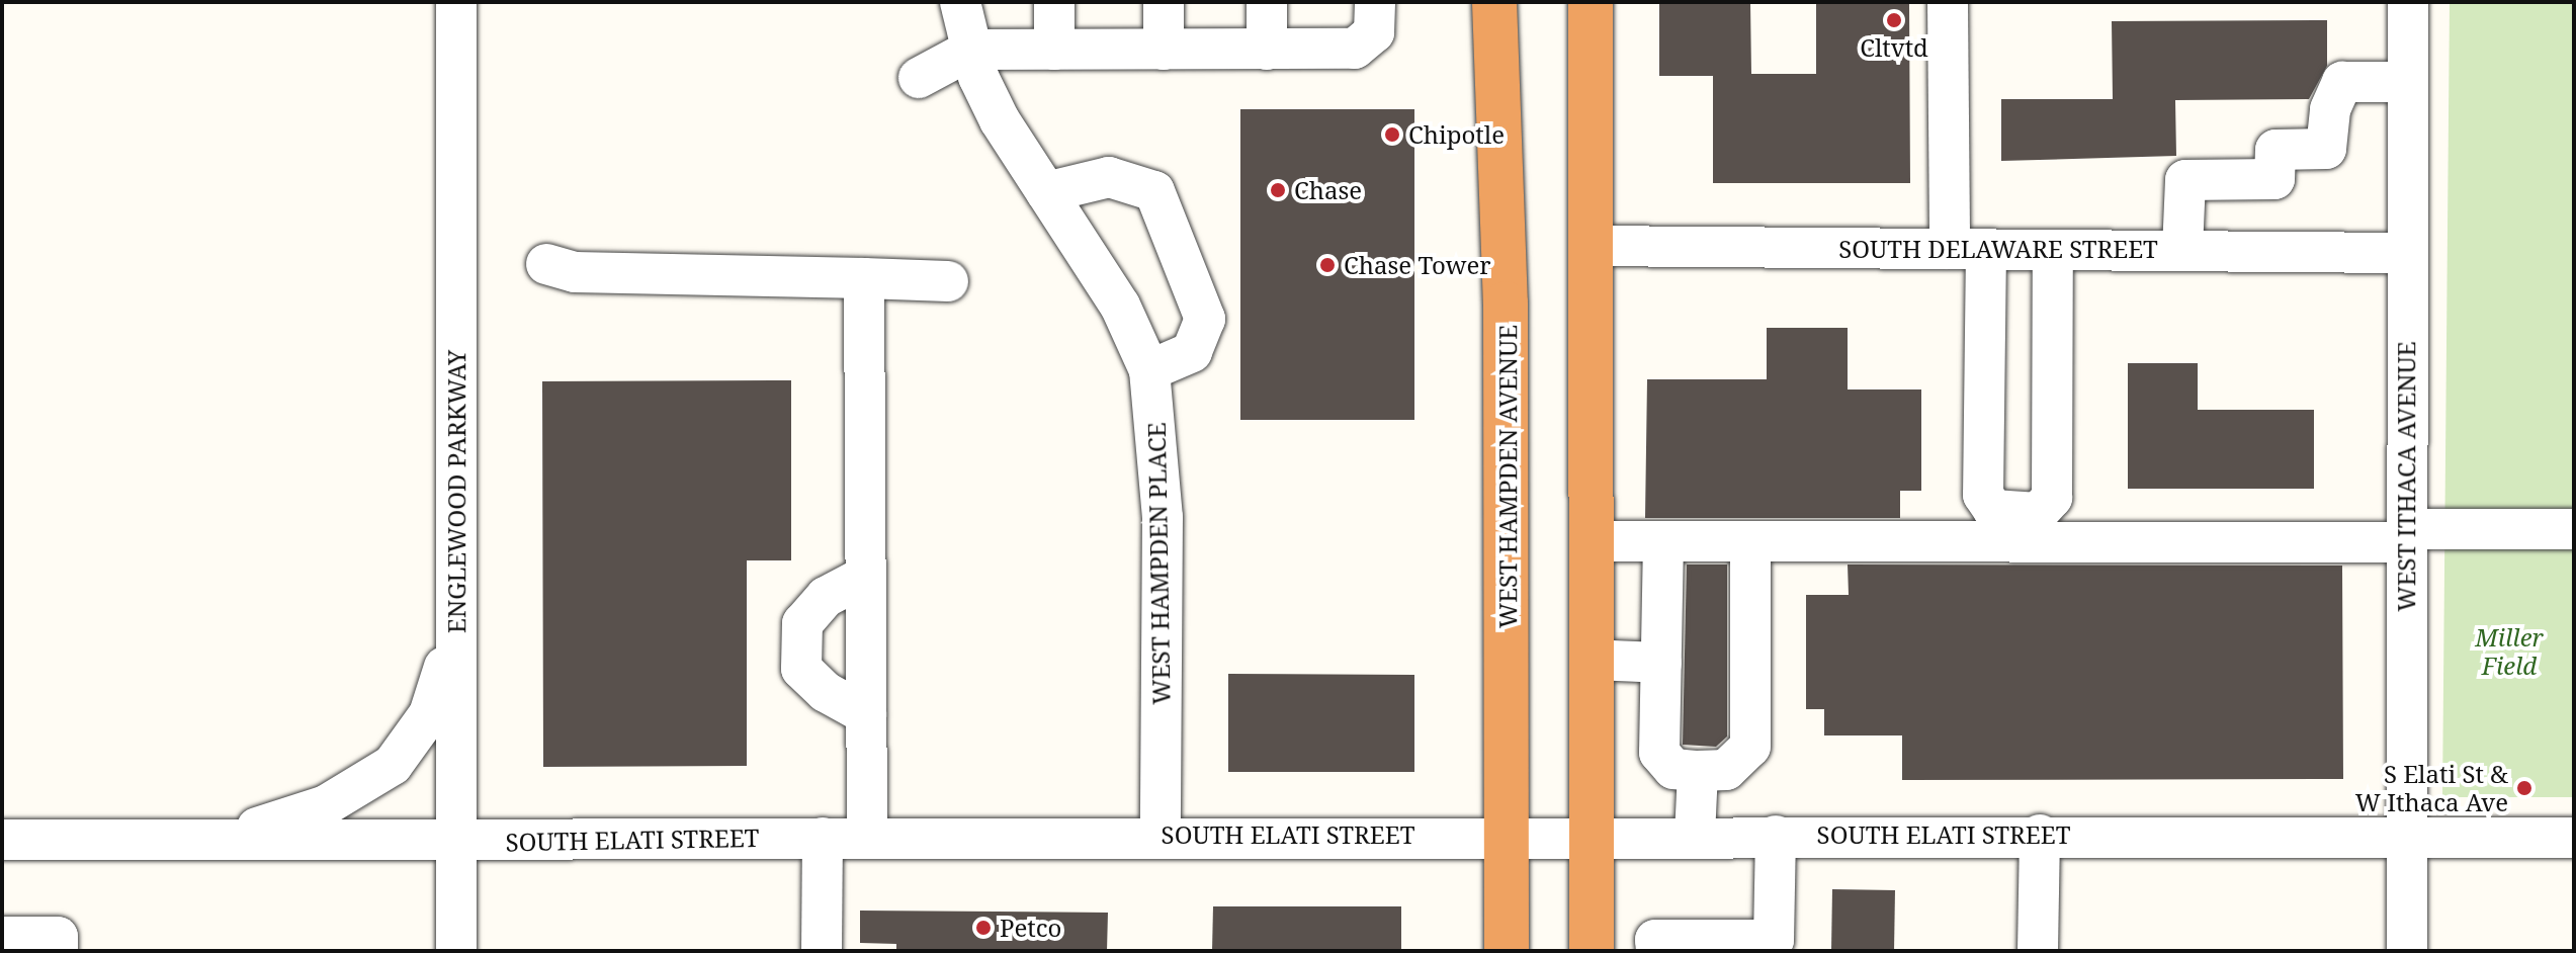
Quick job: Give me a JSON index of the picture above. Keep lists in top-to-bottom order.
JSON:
{
  "streets": {
    "highway": ["WEST HAMPDEN AVENUE"],
    "street": [
      "SOUTH DELAWARE STREET",
      "WEST ITHACA AVENUE",
      "ENGLEWOOD PARKWAY",
      "WEST HAMPDEN PLACE",
      "SOUTH ELATI STREET"
    ]
  },
  "crossings": [
    ["SOUTH DELAWARE STREET", "WEST ITHACA AVENUE"],
    ["WEST HAMPDEN AVENUE", "SOUTH ELATI STREET"],
    ["WEST ITHACA AVENUE", "SOUTH ELATI STREET"],
    ["ENGLEWOOD PARKWAY", "SOUTH ELATI STREET"],
    ["WEST HAMPDEN PLACE", "SOUTH ELATI STREET"]
  ],
  "parks": ["Miller Field"],
  "places": [
    "Cltvtd",
    "Chipotle",
    "Chase",
    "Chase Tower",
    "S Elati St & W Ithaca Ave",
    "Petco"
  ]
}
